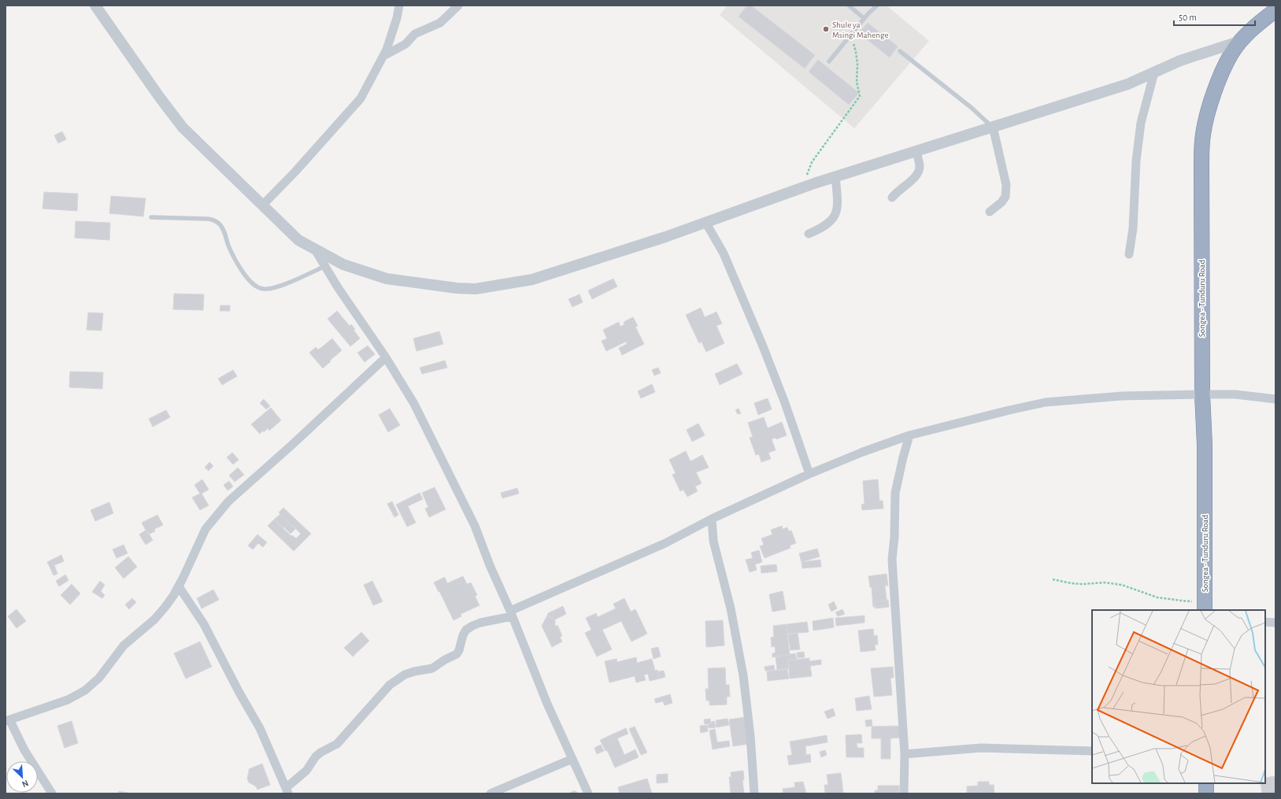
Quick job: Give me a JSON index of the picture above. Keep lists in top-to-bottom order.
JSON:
{
  "streets": {
    "highway": ["Songea - Tunduru Road"]
  },
  "places": ["Shule ya Msingi Mahenge"],
  "scale_bar": "50 m",
  "north": "bottom right"
}
